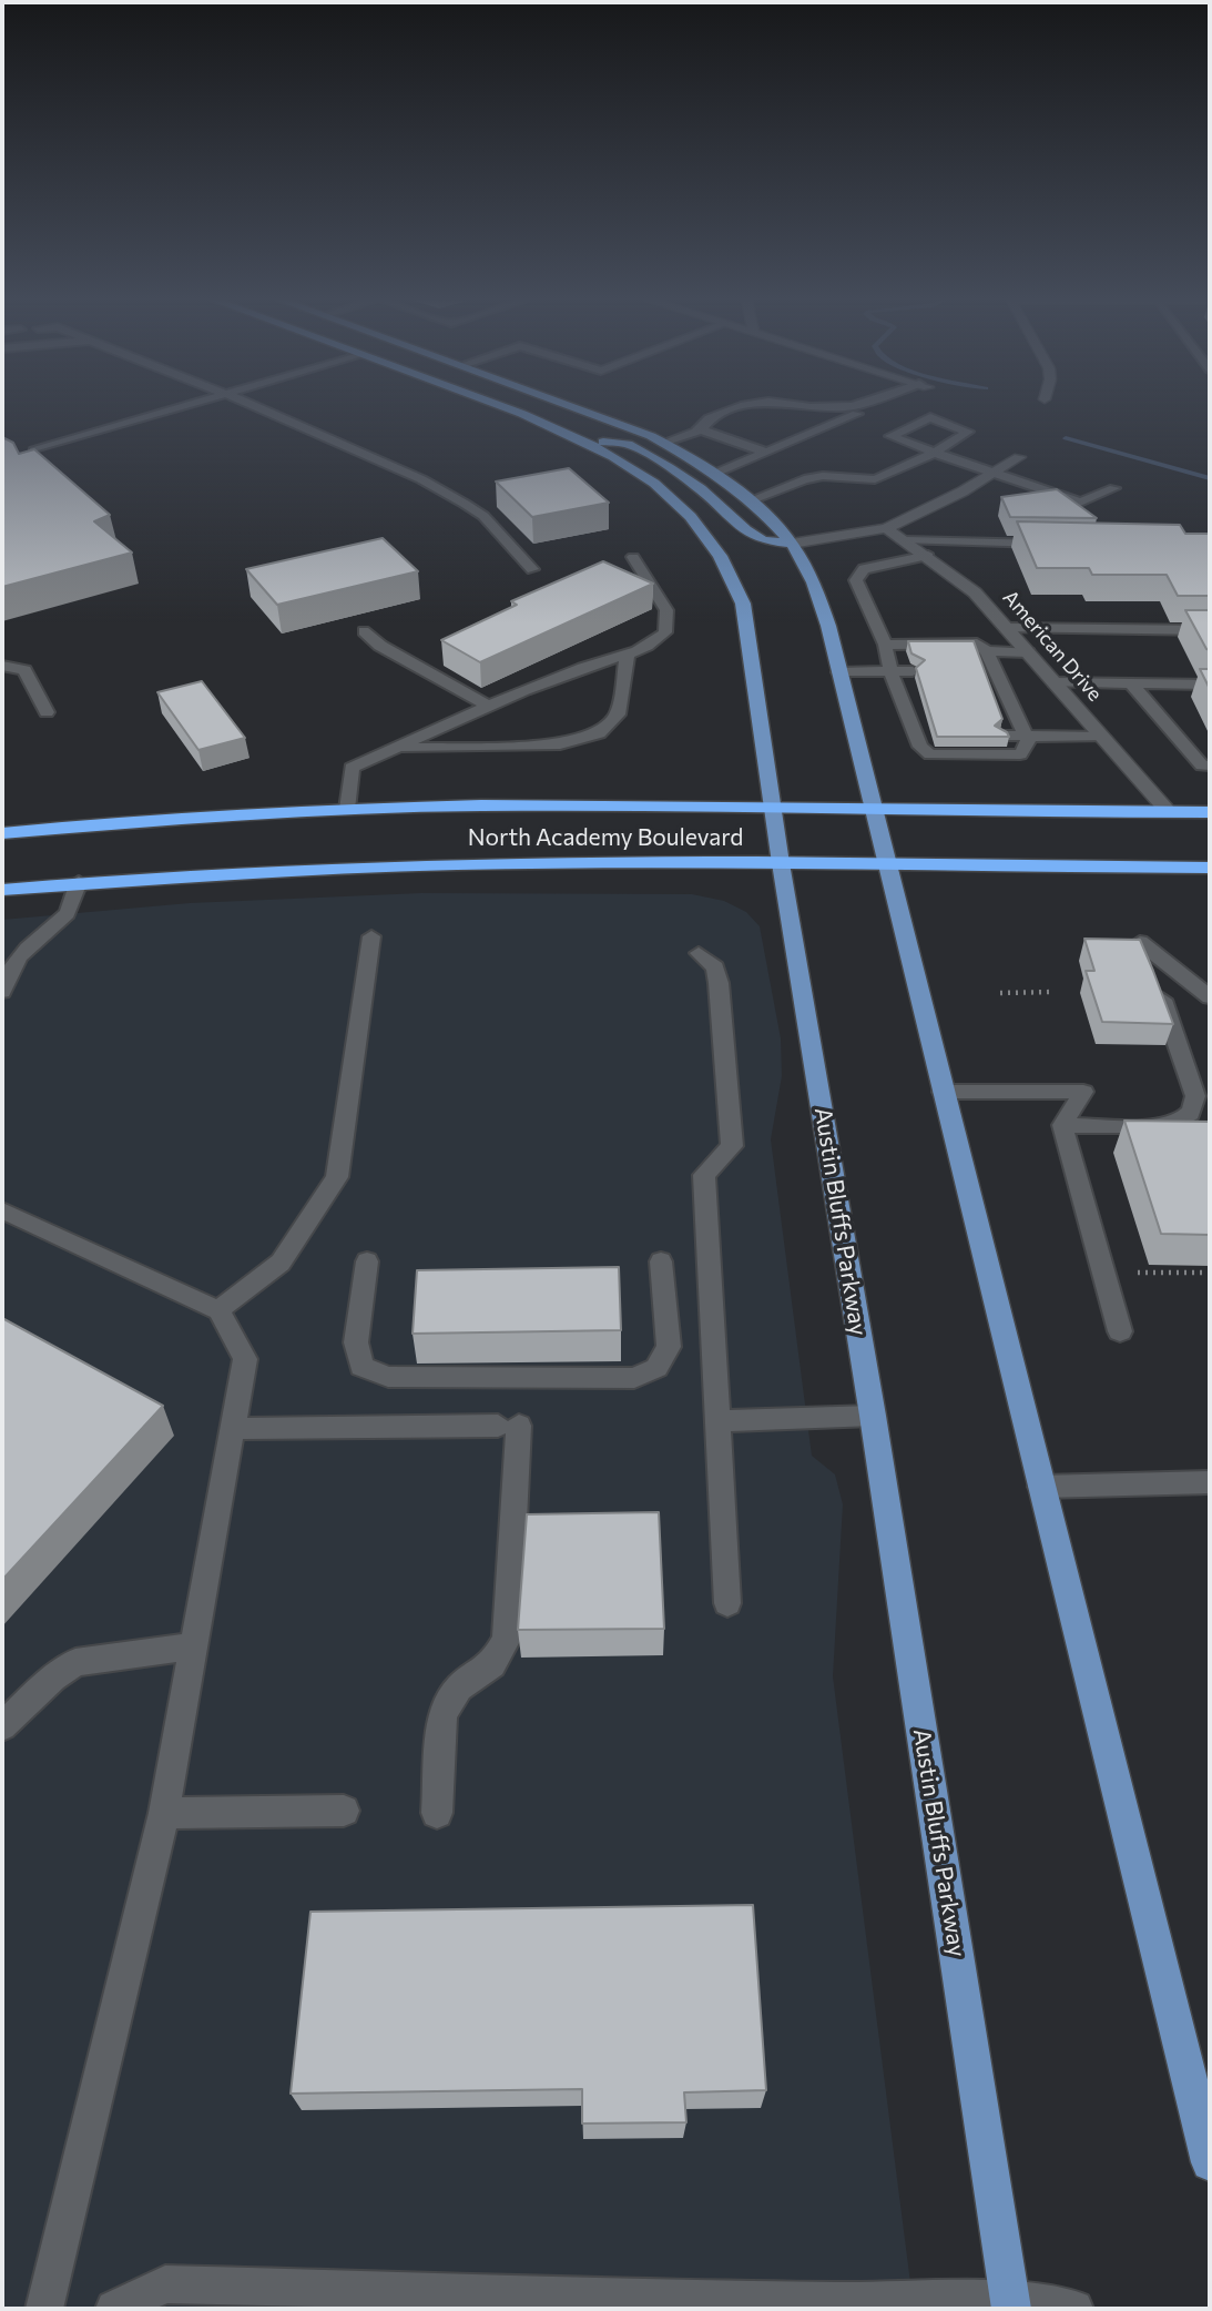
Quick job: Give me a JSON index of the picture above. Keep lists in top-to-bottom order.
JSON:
{
  "streets": {
    "highway": ["North Academy Boulevard"],
    "main road": ["Austin Bluffs Parkway"],
    "street": ["American Drive"]
  },
  "crossings": [
    ["American Drive", "North Academy Boulevard"],
    ["North Academy Boulevard", "Austin Bluffs Parkway"]
  ]
}
